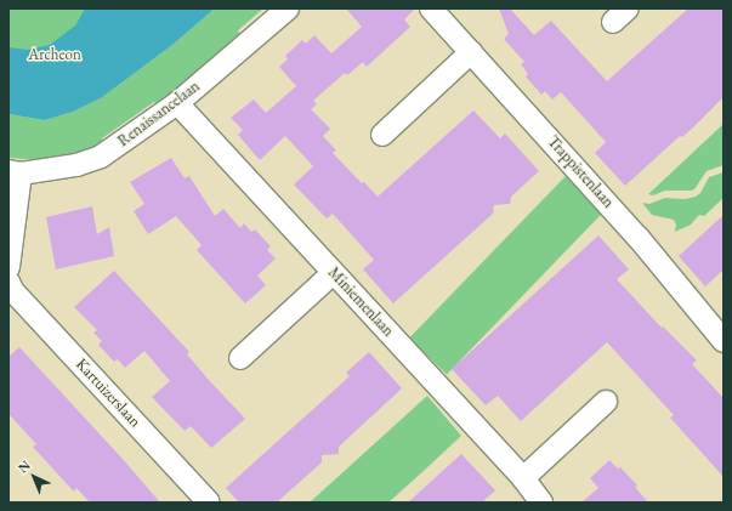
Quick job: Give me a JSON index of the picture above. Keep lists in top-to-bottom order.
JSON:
{
  "streets": {
    "street": [
      "Renaissancelaan",
      "Trappistenlaan",
      "Miniemenlaan",
      "Kartuizerslaan"
    ]
  },
  "crossings": [
    ["Renaissancelaan", "Miniemenlaan"]
  ],
  "parks": ["Archeon"],
  "north": "top left"
}
